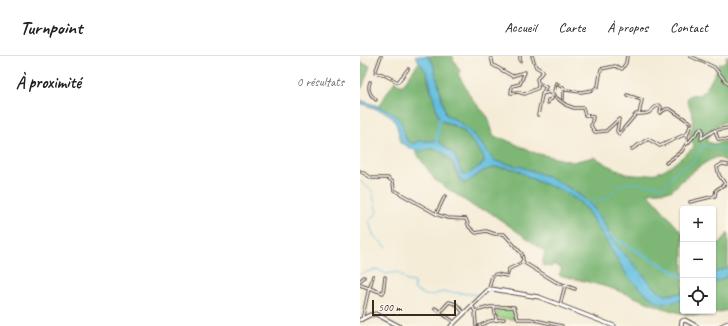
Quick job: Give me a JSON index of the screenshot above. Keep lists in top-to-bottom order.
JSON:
{
  "scale_bar": "500 m",
  "page": {
    "header": "Turnpoint",
    "nav": [
      "Accueil",
      "Carte",
      "À propos",
      "Contact"
    ],
    "heading": ["À proximité", "0 résultats"],
    "map_buttons": ["+", "−"],
    "scale": "500 m"
  }
}
